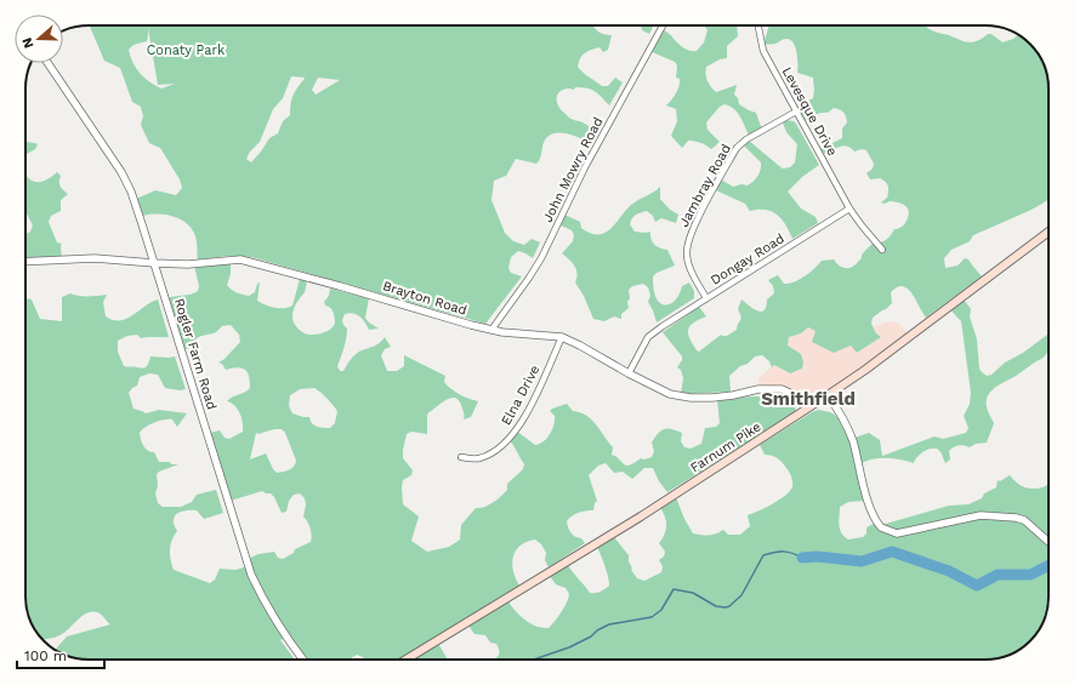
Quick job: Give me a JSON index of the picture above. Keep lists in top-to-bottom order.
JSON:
{
  "streets": {
    "main road": ["Farnum Pike"],
    "street": [
      "Levesque Drive",
      "John Mowry Road",
      "Jambray Road",
      "Dongay Road",
      "Brayton Road",
      "Rogler Farm Road",
      "Elna Drive"
    ]
  },
  "crossings": [
    ["Levesque Drive", "Jambray Road"],
    ["Levesque Drive", "Dongay Road"],
    ["John Mowry Road", "Brayton Road"],
    ["Jambray Road", "Dongay Road"],
    ["Dongay Road", "Brayton Road"],
    ["Brayton Road", "Rogler Farm Road"],
    ["Brayton Road", "Elna Drive"],
    ["Brayton Road", "Farnum Pike"]
  ],
  "districts": ["Smithfield"],
  "parks": ["Conaty Park"],
  "scale_bar": "100 m",
  "north": "left"
}
